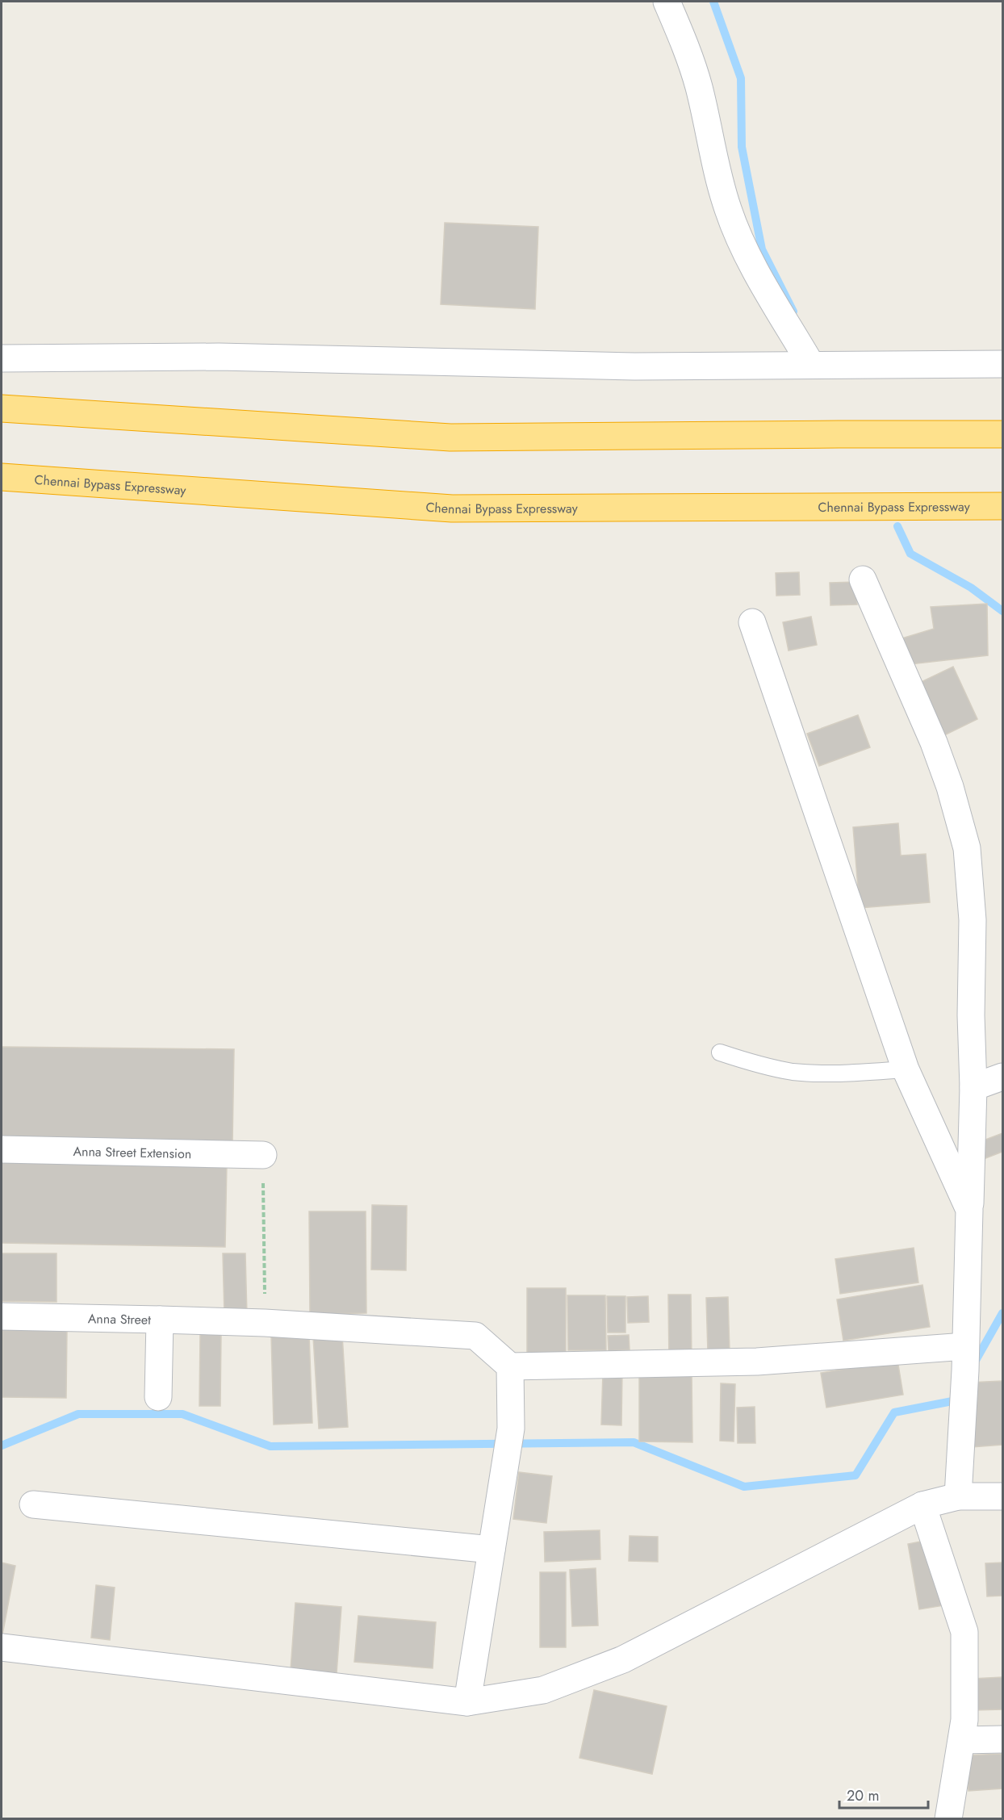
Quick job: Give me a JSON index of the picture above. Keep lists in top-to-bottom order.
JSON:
{
  "streets": {
    "highway": ["Chennai Bypass Expressway"],
    "street": ["Anna Street Extension", "Anna Street"]
  },
  "scale_bar": "20 m"
}
